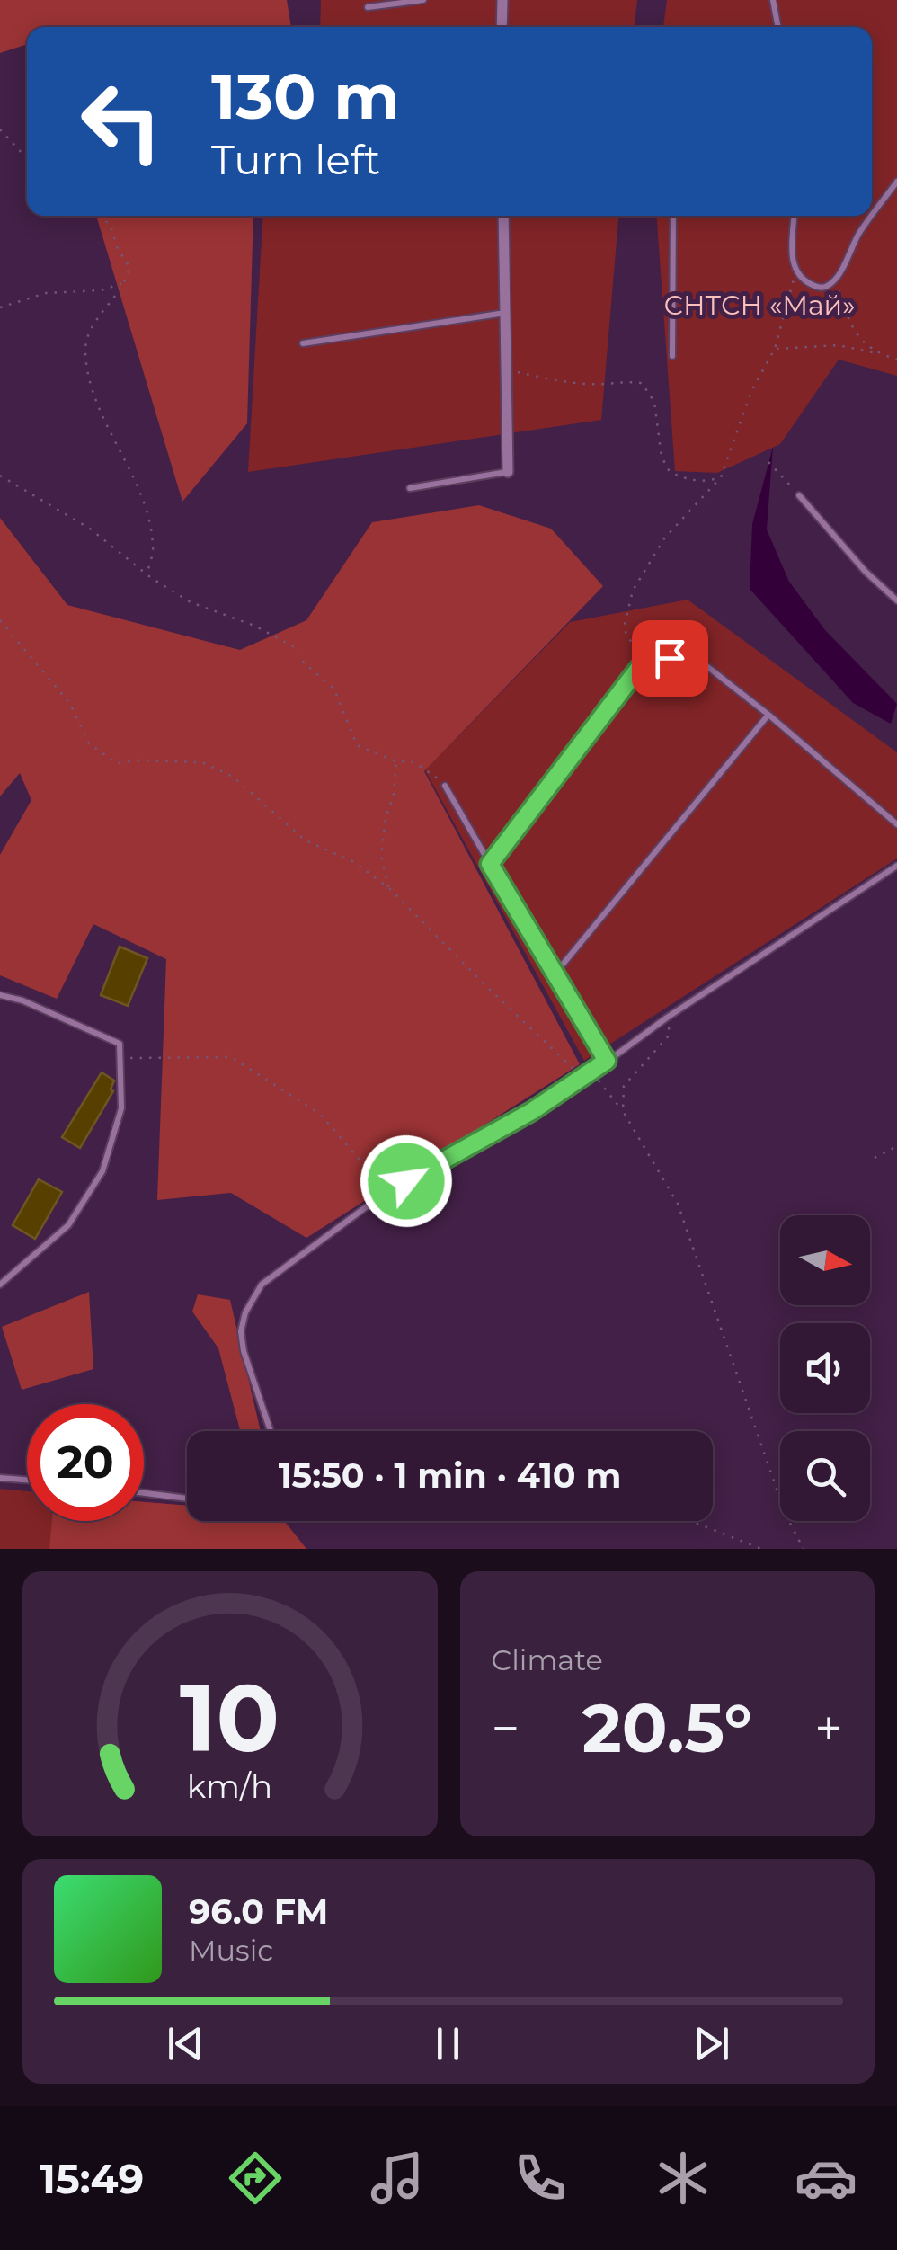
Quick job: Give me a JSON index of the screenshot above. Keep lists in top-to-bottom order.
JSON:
{
  "parks": ["СНТСН «Май»"],
  "north": "right",
  "page": {
    "turn": ["130 m", "Turn left"],
    "limit": "20",
    "trip": "15:50 · 1 min · 410 m",
    "tile": "Climate",
    "heat": ["−", "20.5°", "+"],
    "song": ["96.0 FM", "Music"],
    "tabs": "15:49",
    "gauge": ["10", "km/h"]
  }
}
